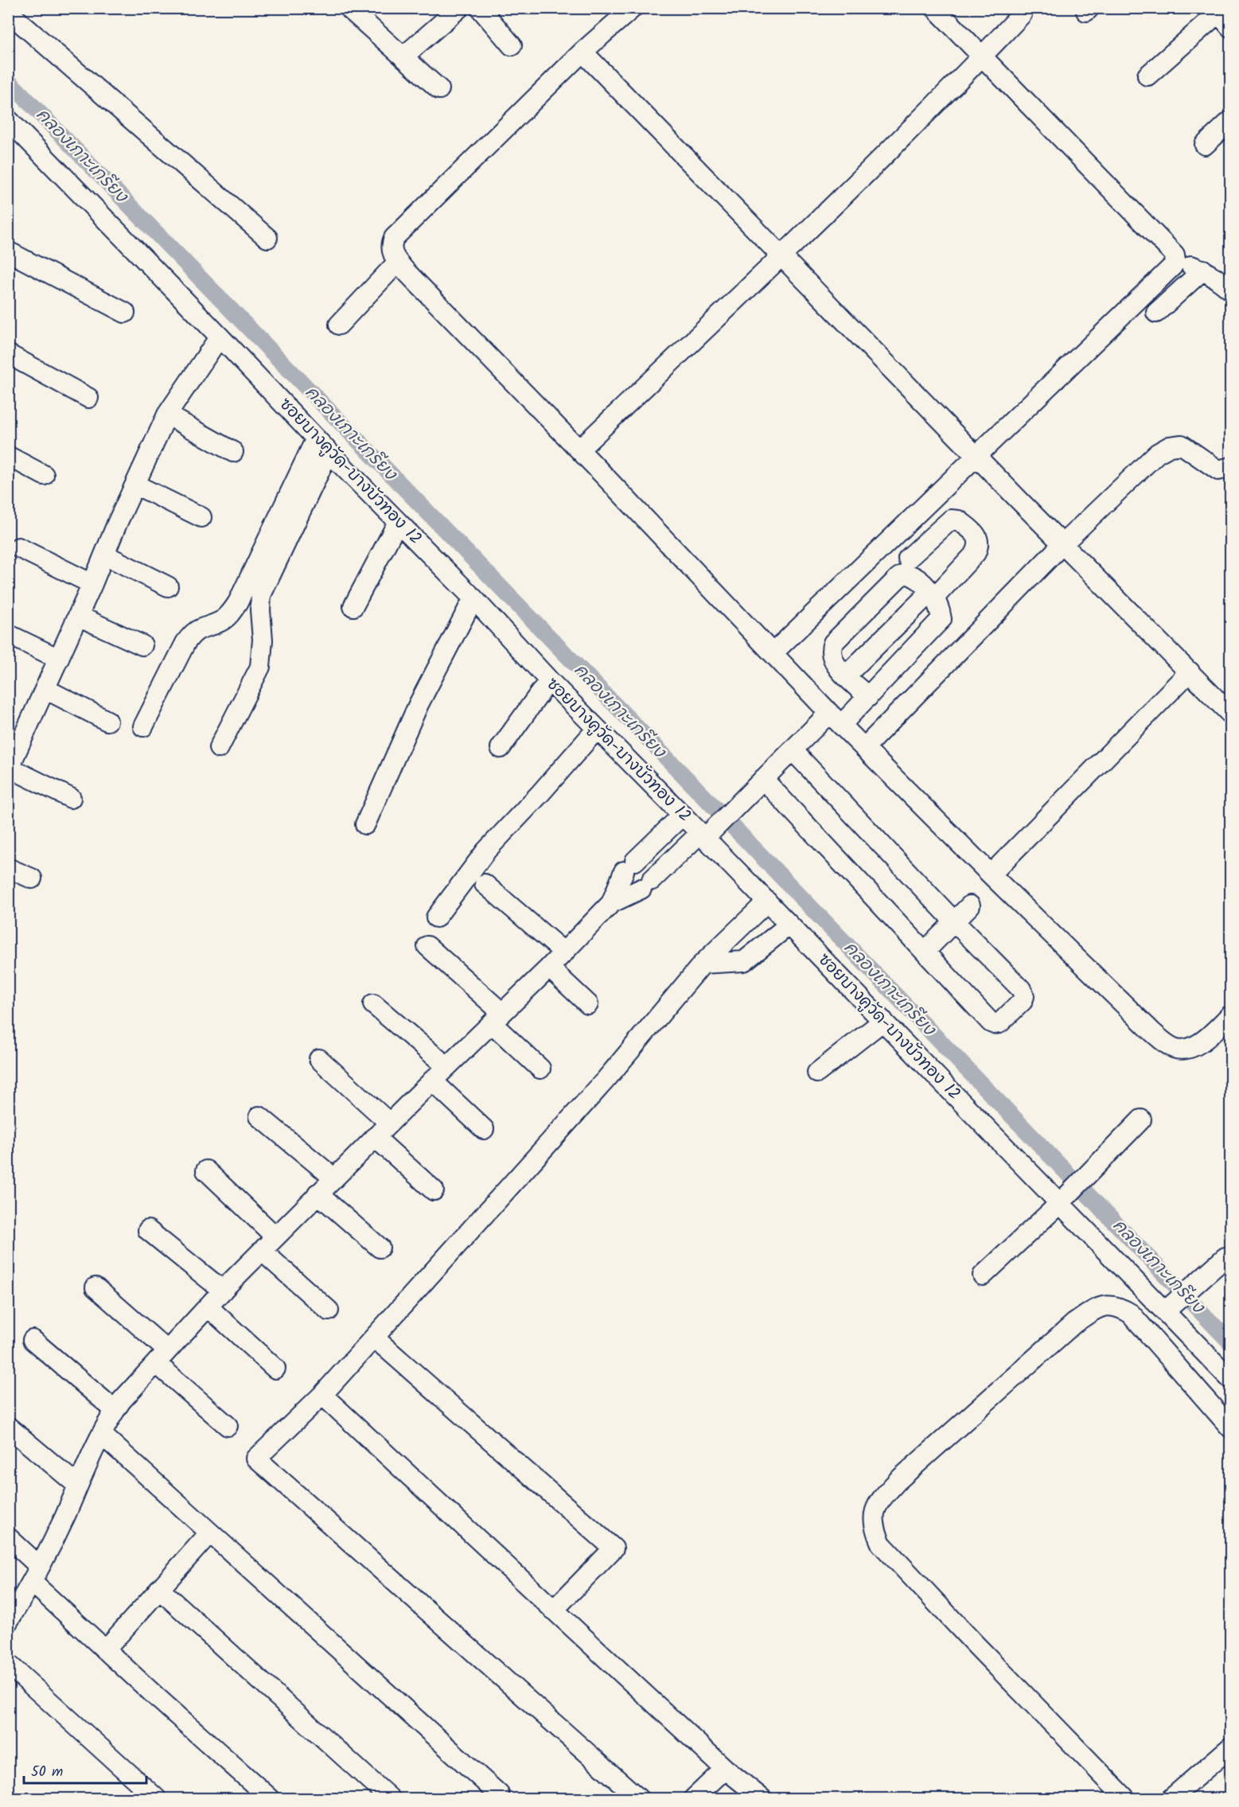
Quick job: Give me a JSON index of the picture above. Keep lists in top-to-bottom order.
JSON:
{
  "streets": {
    "street": ["ซอยบางคูวัด-บางบัวทอง 12"]
  },
  "water": ["คลองเกาะเกรียง"],
  "scale_bar": "50 m"
}
